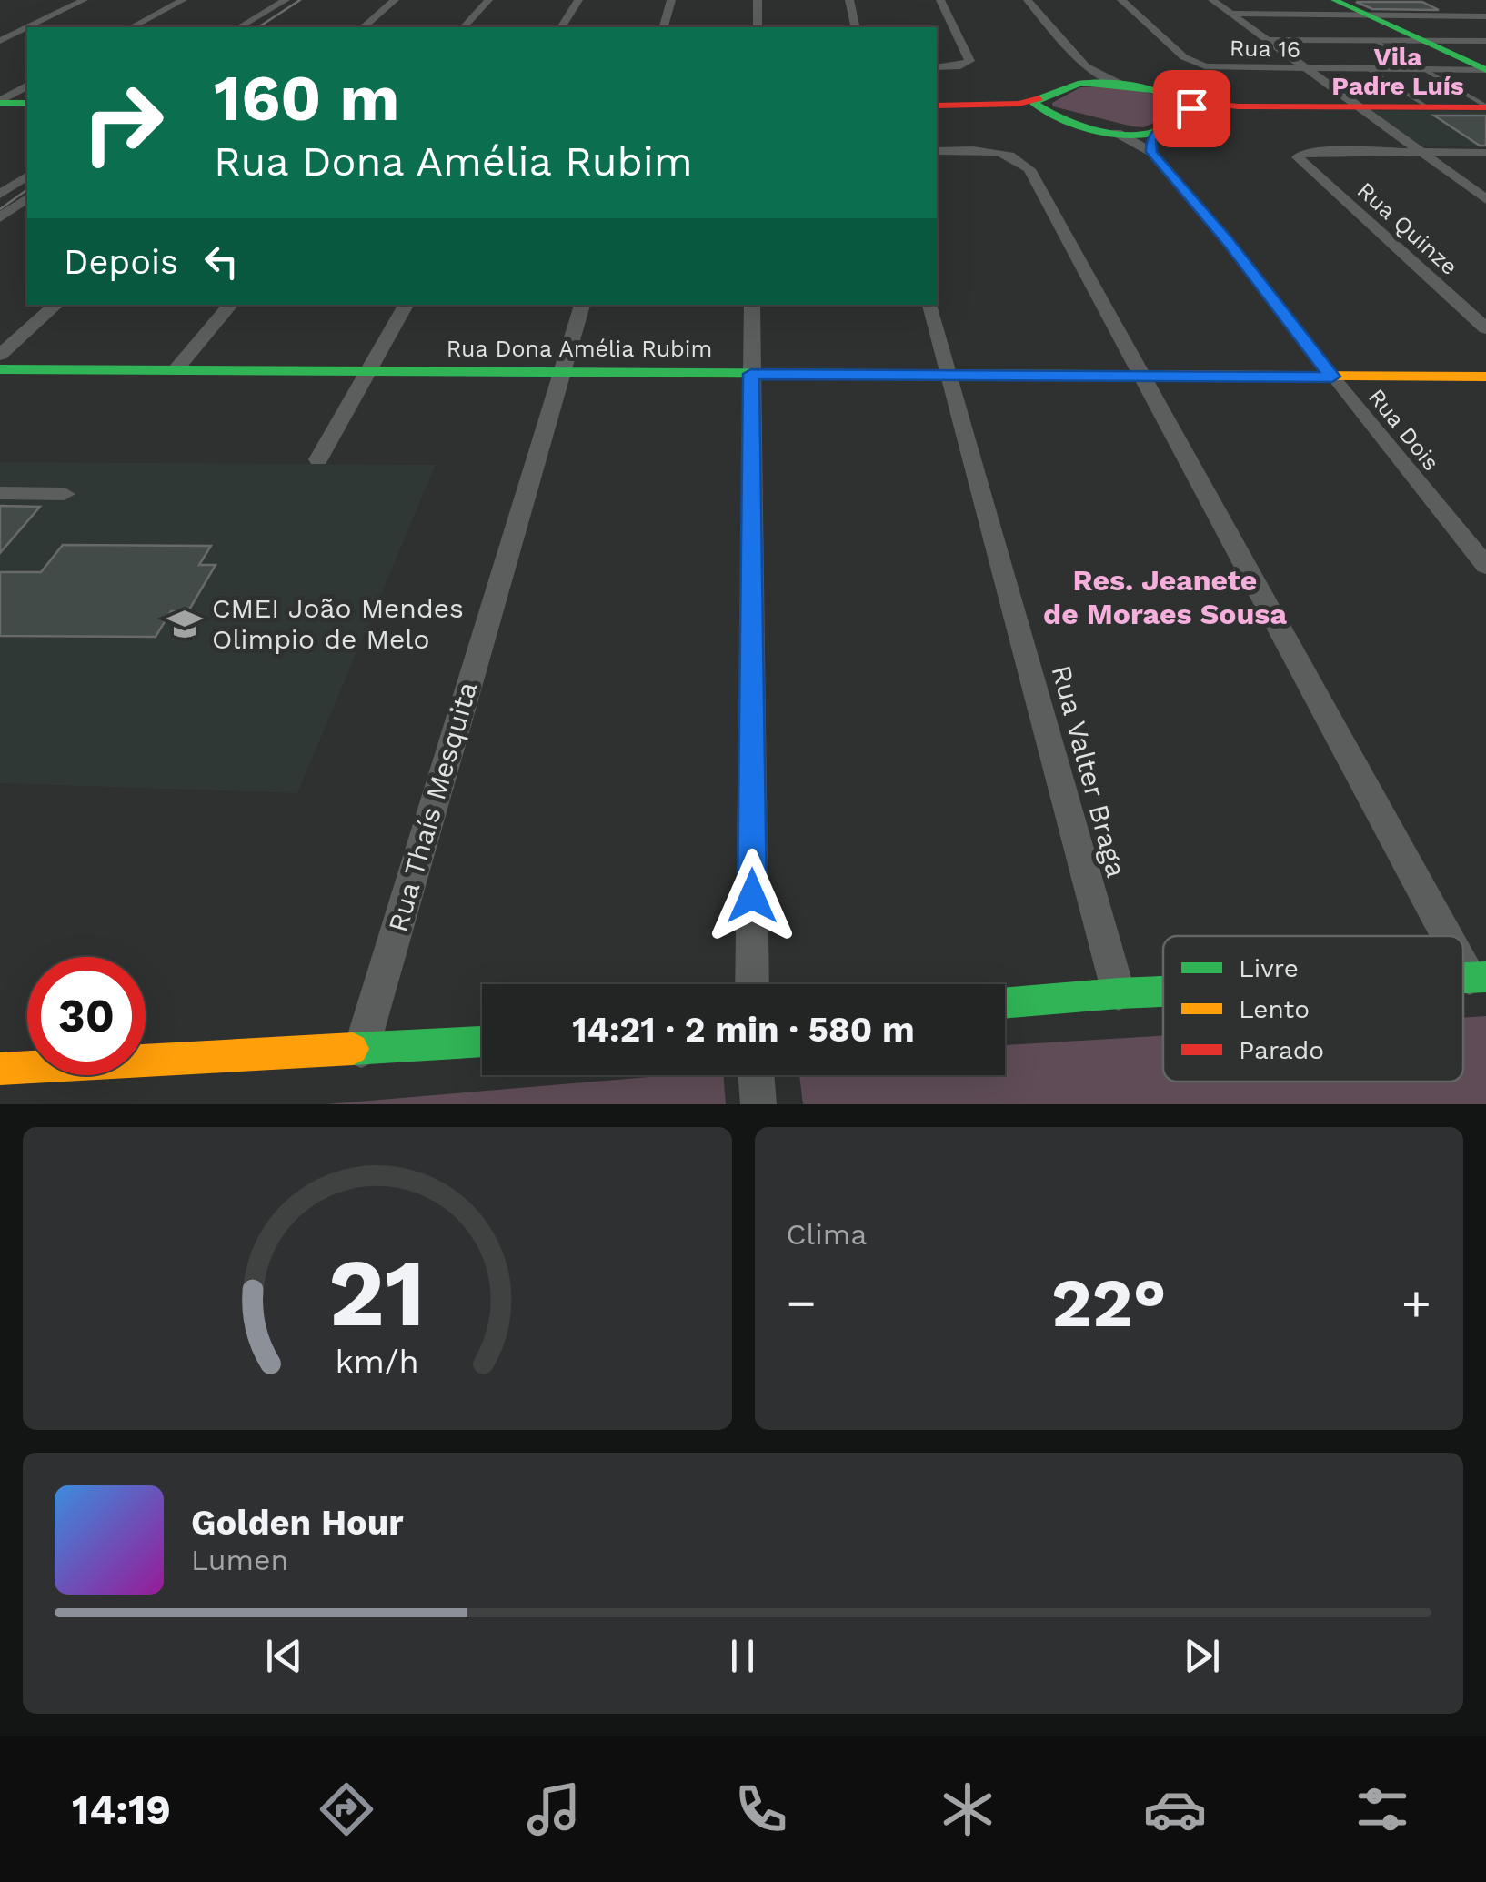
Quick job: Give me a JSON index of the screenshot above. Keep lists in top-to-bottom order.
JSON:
{
  "streets": {
    "street": [
      "Rua 16",
      "Rua Quinze",
      "Rua Dona Amélia Rubim",
      "Rua Dois",
      "Rua Valter Braga",
      "Rua Thaís Mesquita"
    ]
  },
  "crossings": [
    ["Rua Dona Amélia Rubim", "Rua Dois"],
    ["Rua Dona Amélia Rubim", "Rua Valter Braga"],
    ["Rua Dona Amélia Rubim", "Rua Thaís Mesquita"]
  ],
  "districts": ["Vila Padre Luís", "Res. Jeanete de Moraes Sousa"],
  "places": {
    "school or university": ["CMEI João Mendes Olimpio de Melo"]
  },
  "legend": ["Livre", "Lento", "Parado"],
  "page": {
    "turn": ["160 m", "Rua Dona Amélia Rubim"],
    "then": "Depois",
    "limit": "30",
    "trip": "14:21 · 2 min · 580 m",
    "tile": "Clima",
    "heat": ["−", "22°", "+"],
    "song": ["Golden Hour", "Lumen"],
    "tabs": "14:19",
    "gauge": ["21", "km/h"]
  }
}
